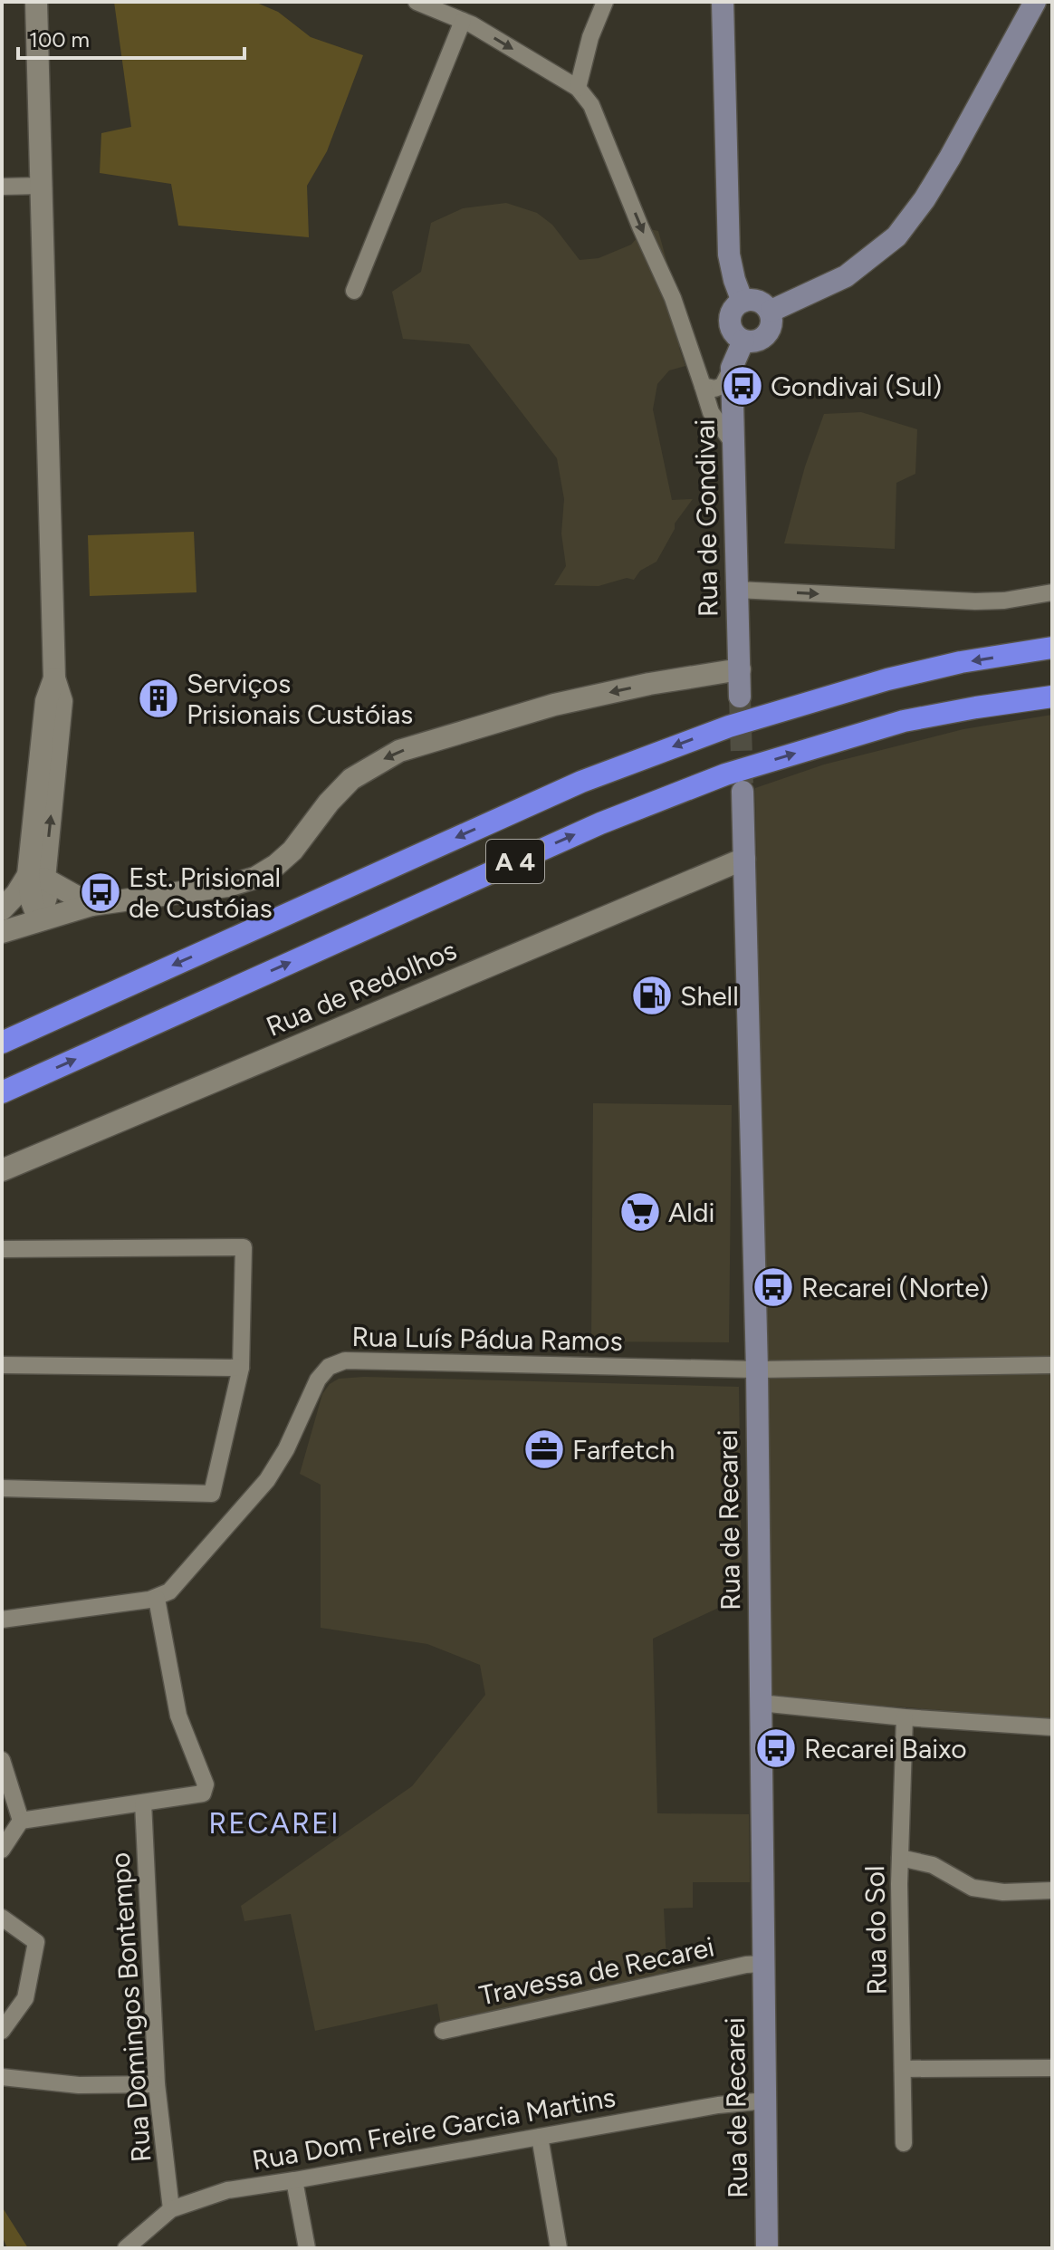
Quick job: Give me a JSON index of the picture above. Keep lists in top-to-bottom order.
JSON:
{
  "streets": {
    "highway": ["A 4"],
    "main road": ["Rua de Gondivai", "Rua de Recarei"],
    "street": [
      "Rua de Redolhos",
      "Rua Luís Pádua Ramos",
      "Rua do Sol",
      "Travessa de Recarei",
      "Rua Domingos Bontempo",
      "Rua Dom Freire Garcia Martins"
    ]
  },
  "crossings": [
    ["Rua de Redolhos", "Rua de Recarei"],
    ["Rua Luís Pádua Ramos", "Rua de Recarei"],
    ["Rua de Recarei", "Travessa de Recarei"],
    ["Rua de Recarei", "Rua Dom Freire Garcia Martins"],
    ["Rua Domingos Bontempo", "Rua Dom Freire Garcia Martins"]
  ],
  "districts": ["RECAREI"],
  "places": {
    "bus stop": [
      "Gondivai (Sul)",
      "Est. Prisional de Custóias",
      "Recarei (Norte)",
      "Recarei Baixo"
    ],
    "building": ["Serviços Prisionais Custóias"],
    "fuel station": ["Shell"],
    "supermarket": ["Aldi"],
    "office": ["Farfetch"]
  },
  "scale_bar": "100 m"
}
